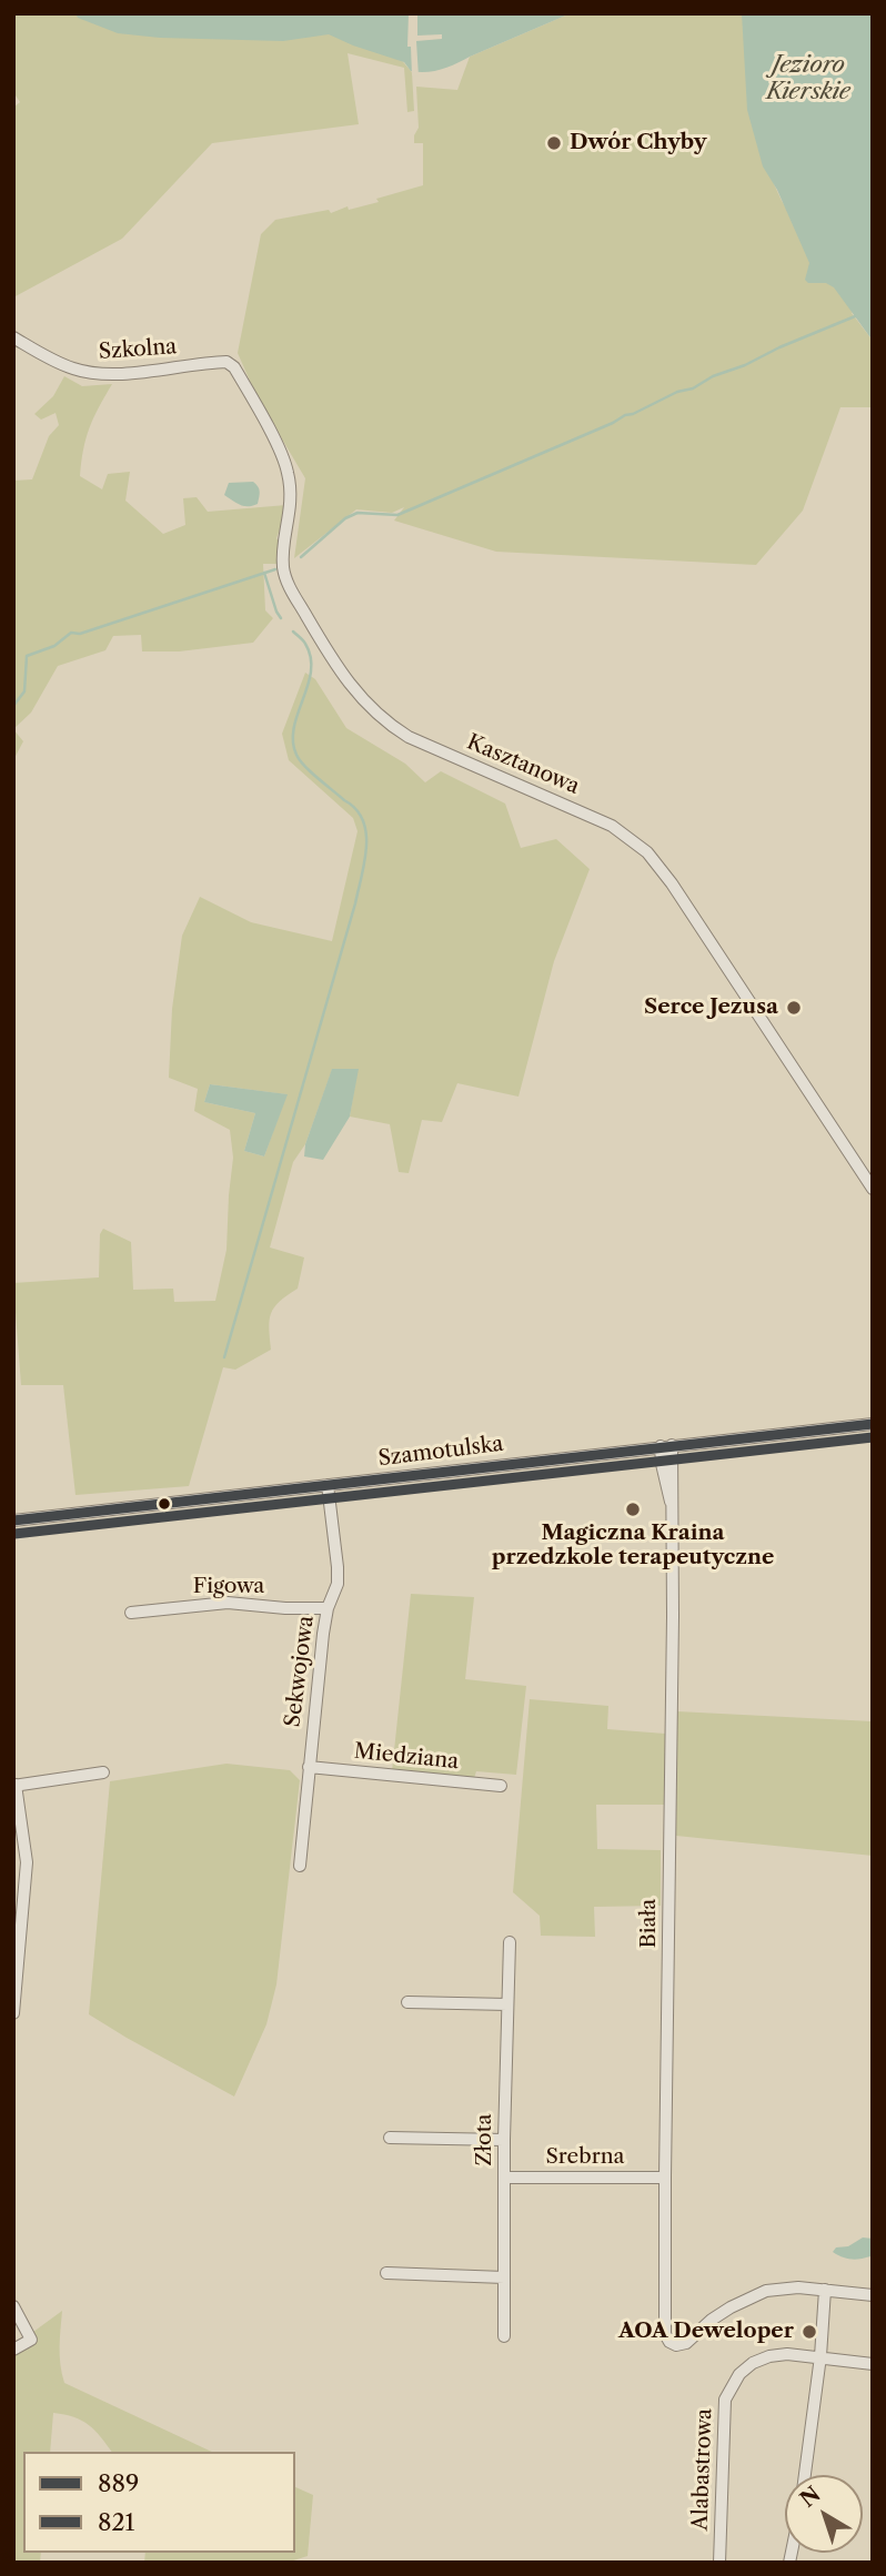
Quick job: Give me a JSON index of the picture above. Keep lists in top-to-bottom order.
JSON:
{
  "streets": {
    "street": [
      "Szkolna",
      "Kasztanowa",
      "Szamotulska",
      "Figowa",
      "Sekwojowa",
      "Miedziana",
      "Biała",
      "Złota",
      "Srebrna",
      "Alabastrowa"
    ]
  },
  "crossings": [
    ["Szkolna", "Kasztanowa"],
    ["Szamotulska", "Sekwojowa"],
    ["Szamotulska", "Biała"],
    ["Figowa", "Sekwojowa"],
    ["Sekwojowa", "Miedziana"],
    ["Biała", "Srebrna"],
    ["Złota", "Srebrna"]
  ],
  "water": ["Jezioro Kierskie"],
  "places": [
    "Dwór Chyby",
    "Serce Jezusa",
    "Magiczna Kraina przedzkole terapeutyczne",
    "AOA Deweloper"
  ],
  "lines": ["transit line 889", "transit line 821"],
  "legend": ["889", "821"],
  "north": "top left"
}
